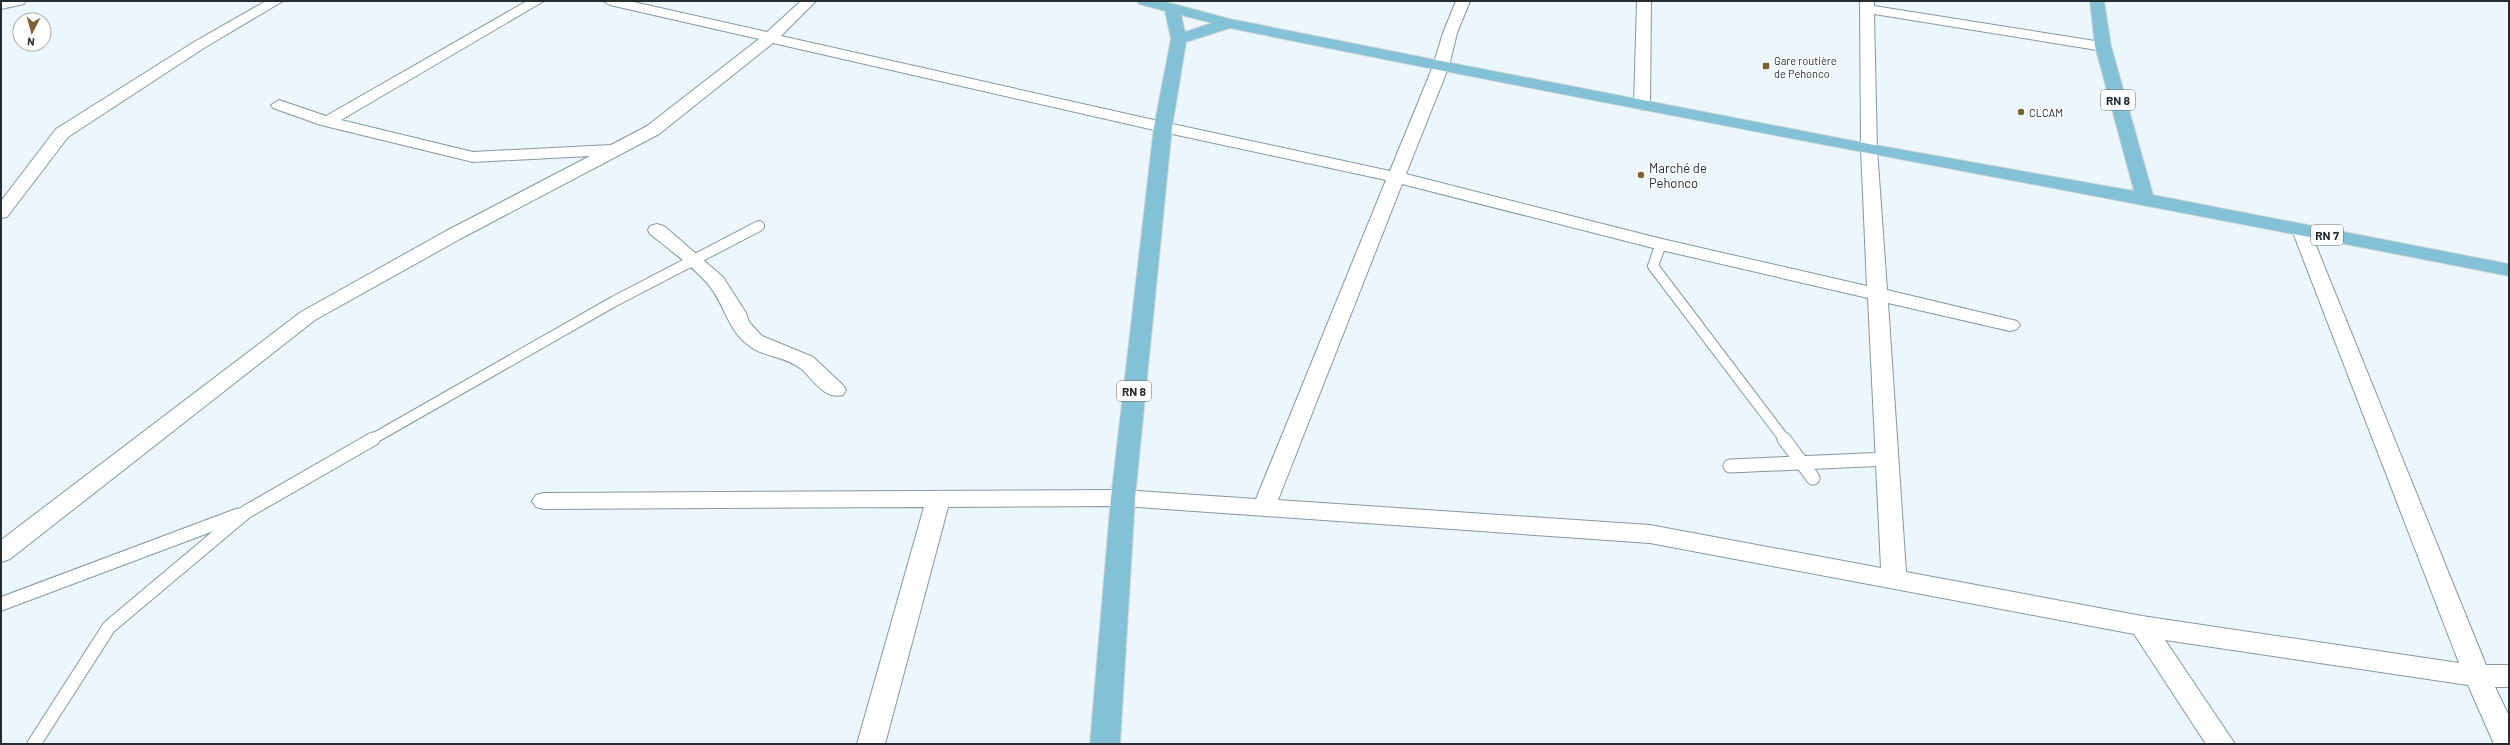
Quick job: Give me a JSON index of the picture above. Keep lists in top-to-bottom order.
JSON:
{
  "streets": {
    "main road": ["RN 8", "RN 7"]
  },
  "crossings": [
    ["RN 8", "RN 7"]
  ],
  "places": {
    "transit": ["Gare routière de Pehonco"],
    "other": ["CLCAM", "Marché de Pehonco"]
  },
  "north": "bottom"
}
